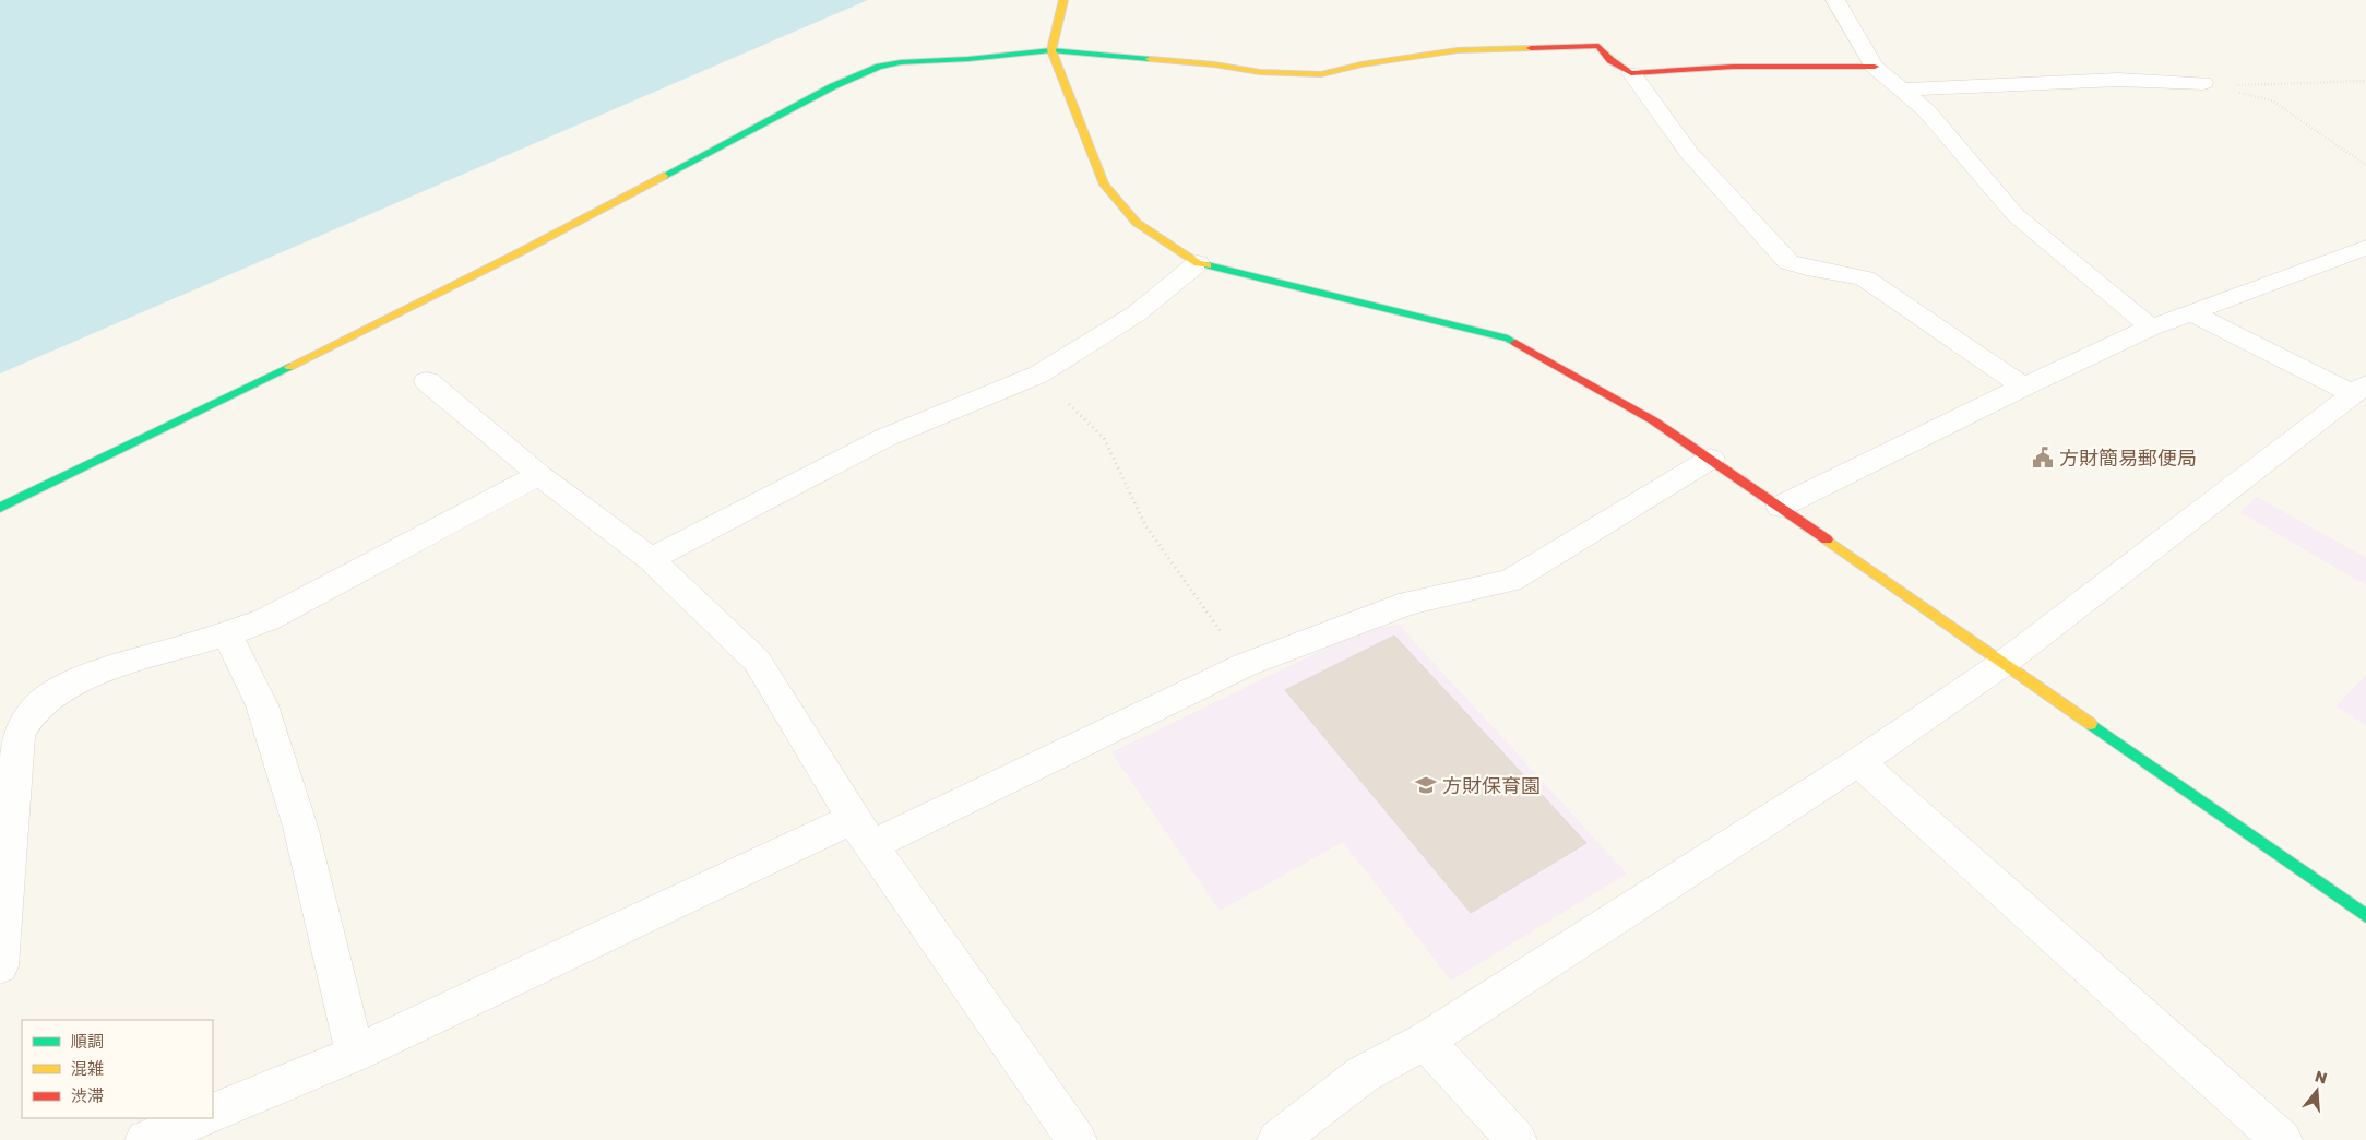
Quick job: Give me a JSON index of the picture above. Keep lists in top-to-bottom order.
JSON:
{
  "places": {
    "public building": ["方財簡易郵便局"],
    "school or university": ["方財保育園"]
  },
  "legend": ["順調", "混雑", "渋滞"],
  "north": "top"
}
